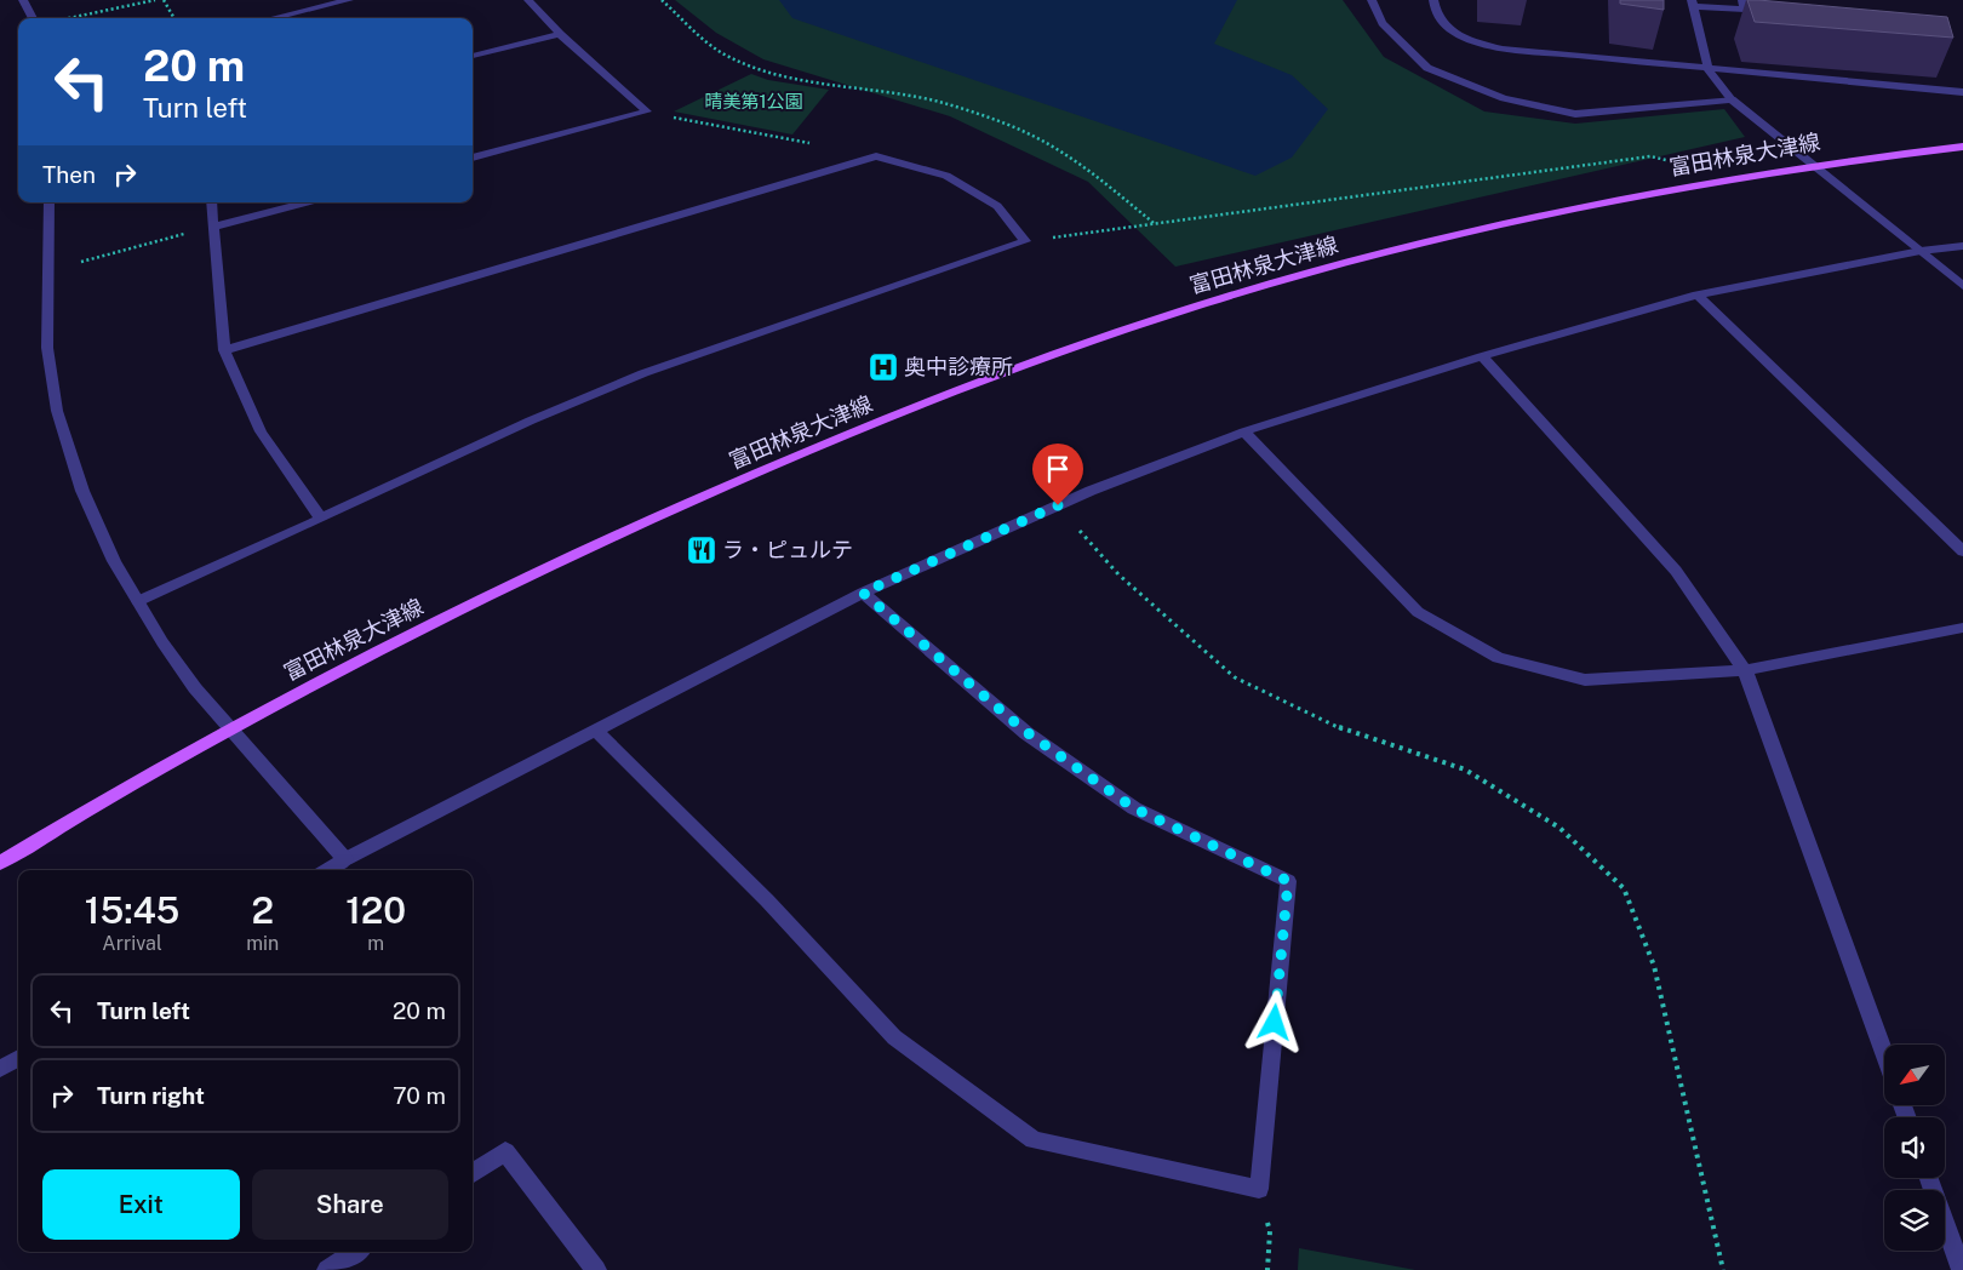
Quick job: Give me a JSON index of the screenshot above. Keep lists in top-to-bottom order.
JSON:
{
  "streets": {
    "main road": ["富田林泉大津線"]
  },
  "parks": ["晴美第1公園"],
  "places": {
    "hospital": ["奥中診療所"],
    "restaurant": ["ラ・ピュルテ"]
  },
  "north": "bottom left",
  "page": {
    "turn": ["20 m", "Turn left"],
    "then": "Then",
    "eta": [
      "15:45",
      "Arrival",
      "2",
      "min",
      "120",
      "m"
    ],
    "list": [
      {
        "name": "Turn left",
        "value": "20 m"
      },
      {
        "name": "Turn right",
        "value": "70 m"
      }
    ],
    "buttons": ["Exit", "Share"]
  }
}
